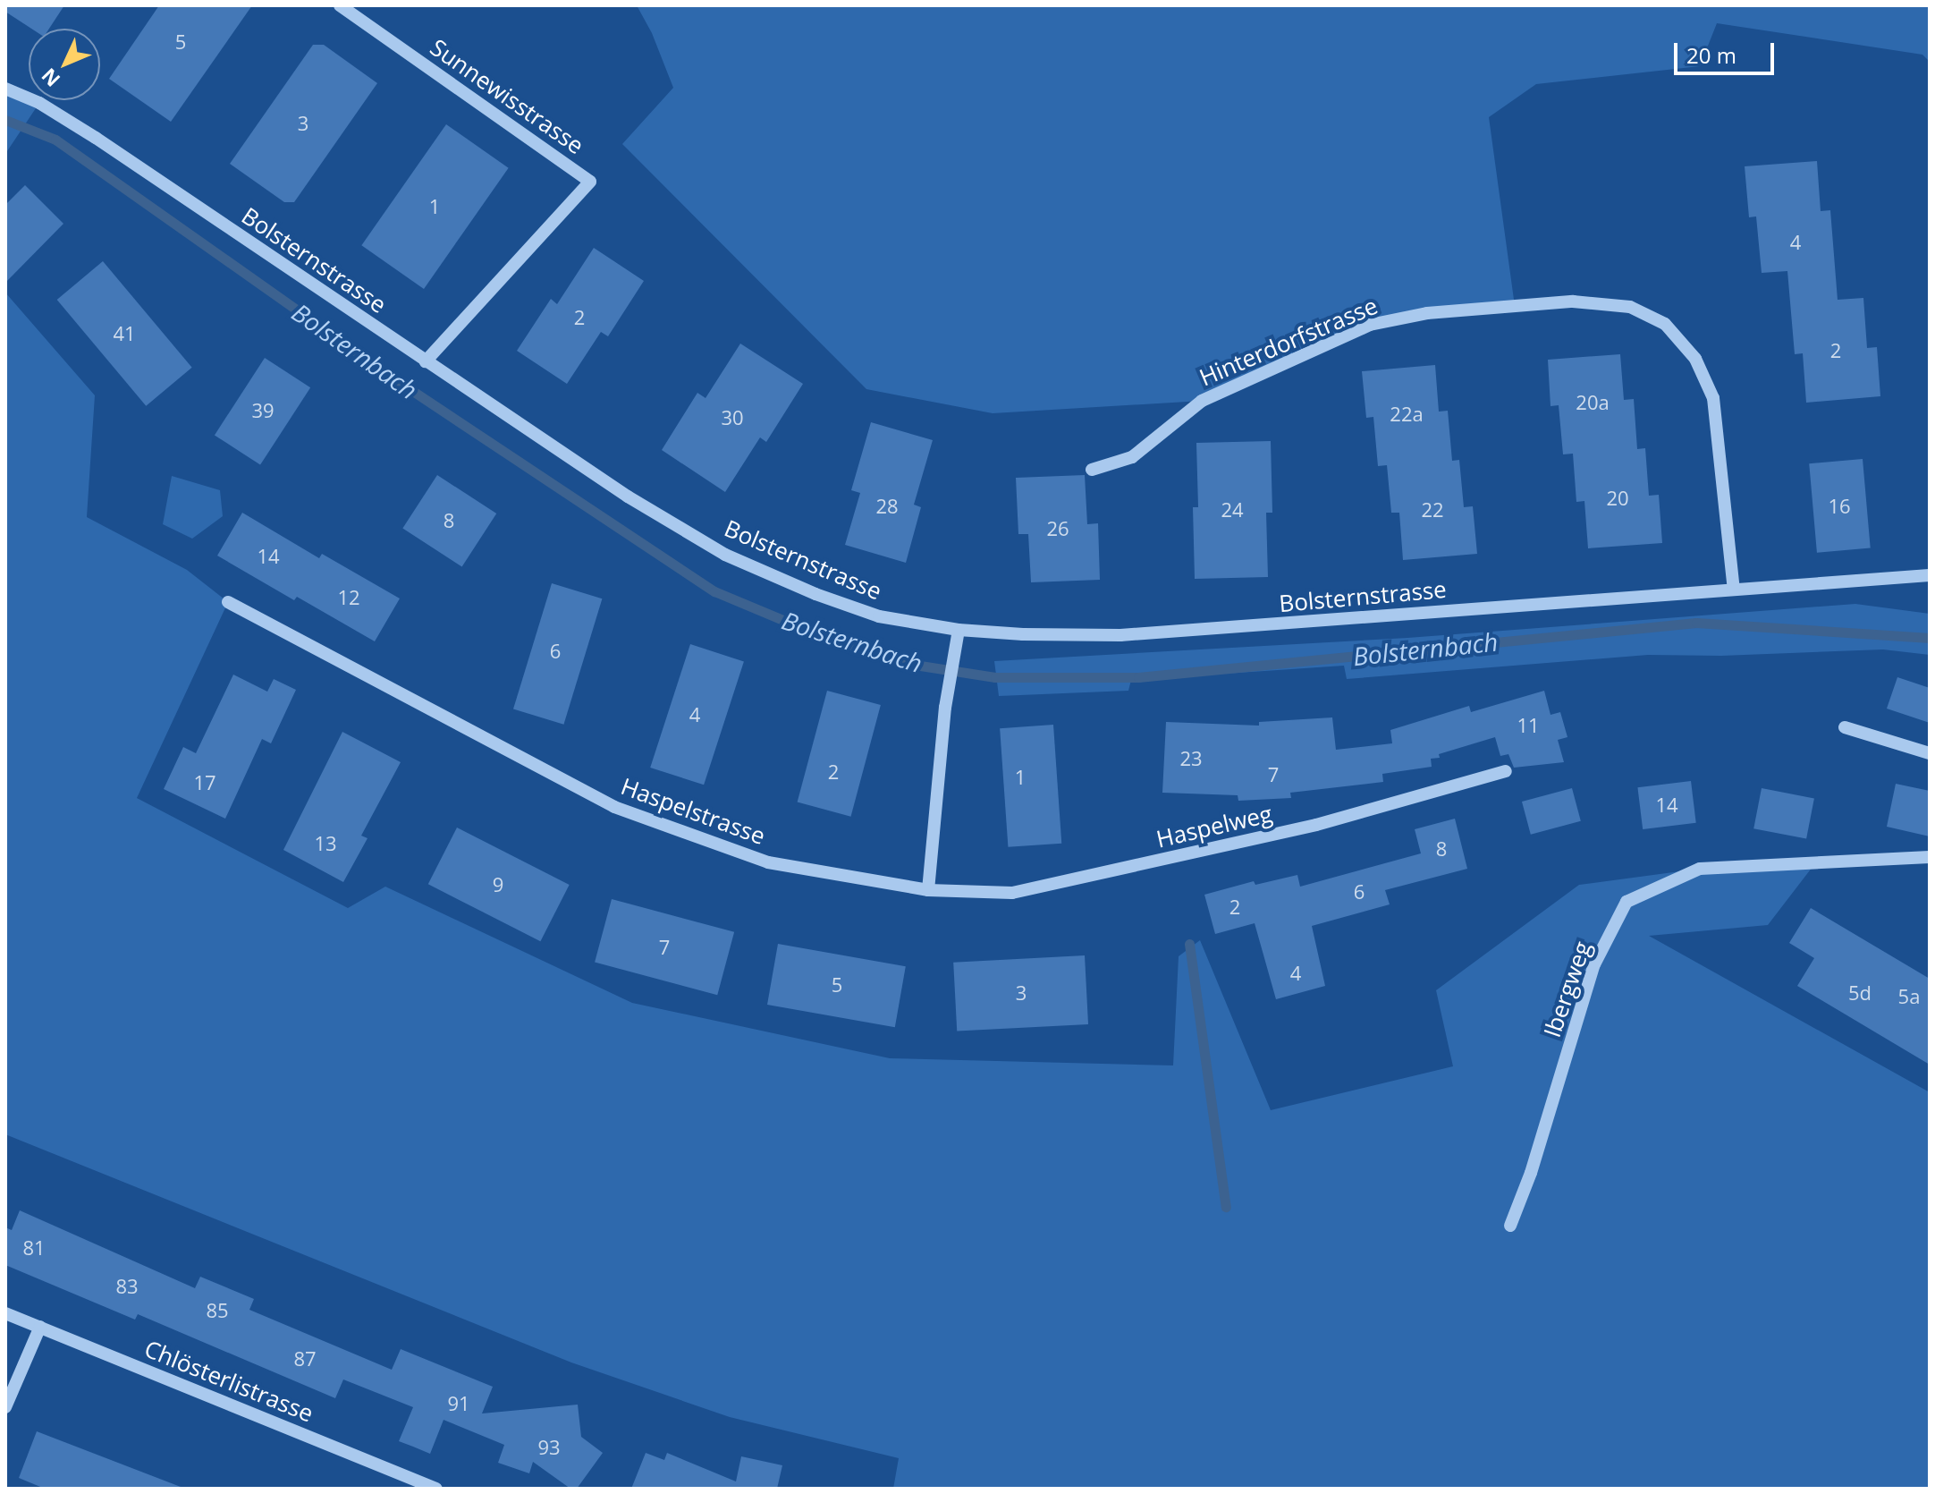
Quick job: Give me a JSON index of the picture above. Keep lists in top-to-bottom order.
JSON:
{
  "streets": {
    "street": [
      "Sunnewisstrasse",
      "Bolsternstrasse",
      "Hinterdorfstrasse",
      "Haspelstrasse",
      "Haspelweg",
      "Ibergweg",
      "Chlösterlistrasse"
    ]
  },
  "crossings": [
    ["Sunnewisstrasse", "Bolsternstrasse"],
    ["Bolsternstrasse", "Hinterdorfstrasse"],
    ["Haspelstrasse", "Haspelweg"]
  ],
  "water": ["Bolsternbach"],
  "house_numbers": [
    "5",
    "3",
    "1",
    "4",
    "2",
    "41",
    "2",
    "20a",
    "39",
    "22a",
    "30",
    "20",
    "28",
    "16",
    "24",
    "22",
    "8",
    "26",
    "14",
    "12",
    "6",
    "4",
    "11",
    "23",
    "2",
    "7",
    "1",
    "17",
    "14",
    "13",
    "8",
    "9",
    "6",
    "2",
    "7",
    "4",
    "5",
    "3",
    "5d",
    "5a",
    "81",
    "83",
    "85",
    "87",
    "91",
    "93"
  ],
  "scale_bar": "20 m",
  "north": "bottom left"
}
